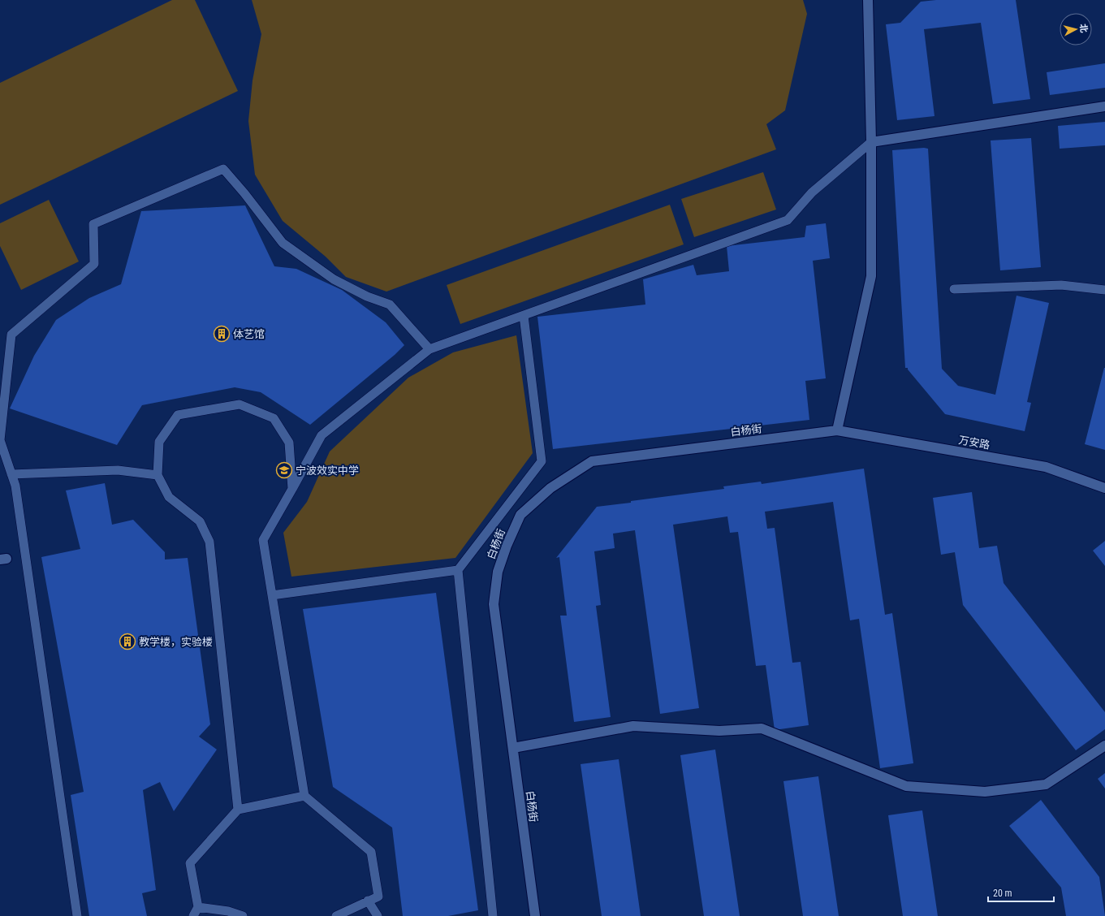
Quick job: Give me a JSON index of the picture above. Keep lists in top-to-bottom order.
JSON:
{
  "streets": {
    "street": ["白杨街", "万安路"]
  },
  "crossings": [
    ["白杨街", "万安路"]
  ],
  "places": {
    "building": ["体艺馆", "教学楼，实验楼"],
    "school or university": ["宁波效实中学"]
  },
  "scale_bar": "20 m",
  "north": "right"
}
